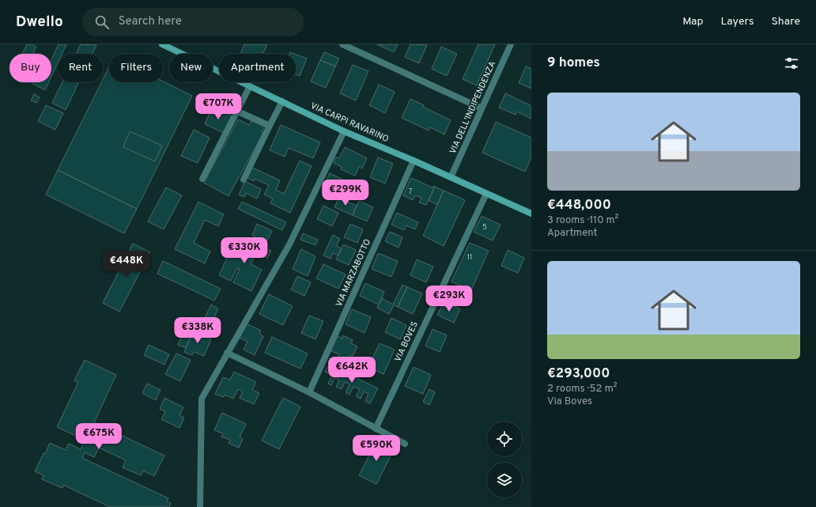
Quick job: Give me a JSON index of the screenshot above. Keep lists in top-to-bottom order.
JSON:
{
  "streets": {
    "main road": ["VIA CARPI RAVARINO"],
    "street": ["VIA DELL'INDIPENDENZA", "VIA MARZABOTTO", "VIA BOVES"]
  },
  "crossings": [
    ["VIA DELL'INDIPENDENZA", "VIA CARPI RAVARINO"],
    ["VIA CARPI RAVARINO", "VIA MARZABOTTO"],
    ["VIA CARPI RAVARINO", "VIA BOVES"]
  ],
  "house_numbers": ["7", "5", "11"],
  "page": {
    "header": "Dwello",
    "search": "Search here",
    "nav": ["Map", "Layers", "Share"],
    "heading": "9 homes",
    "chip": [
      "Buy",
      "Rent",
      "Filters",
      "New",
      "Apartment"
    ],
    "list": [
      {
        "name": "€448,000",
        "note": "3 rooms · 110 m² · Apartment"
      },
      {
        "name": "€293,000",
        "note": "2 rooms · 52 m² · Via Boves"
      }
    ],
    "price": [
      "€707K",
      "€299K",
      "€330K",
      "€448K",
      "€293K",
      "€338K",
      "€642K",
      "€675K",
      "€590K"
    ]
  }
}
